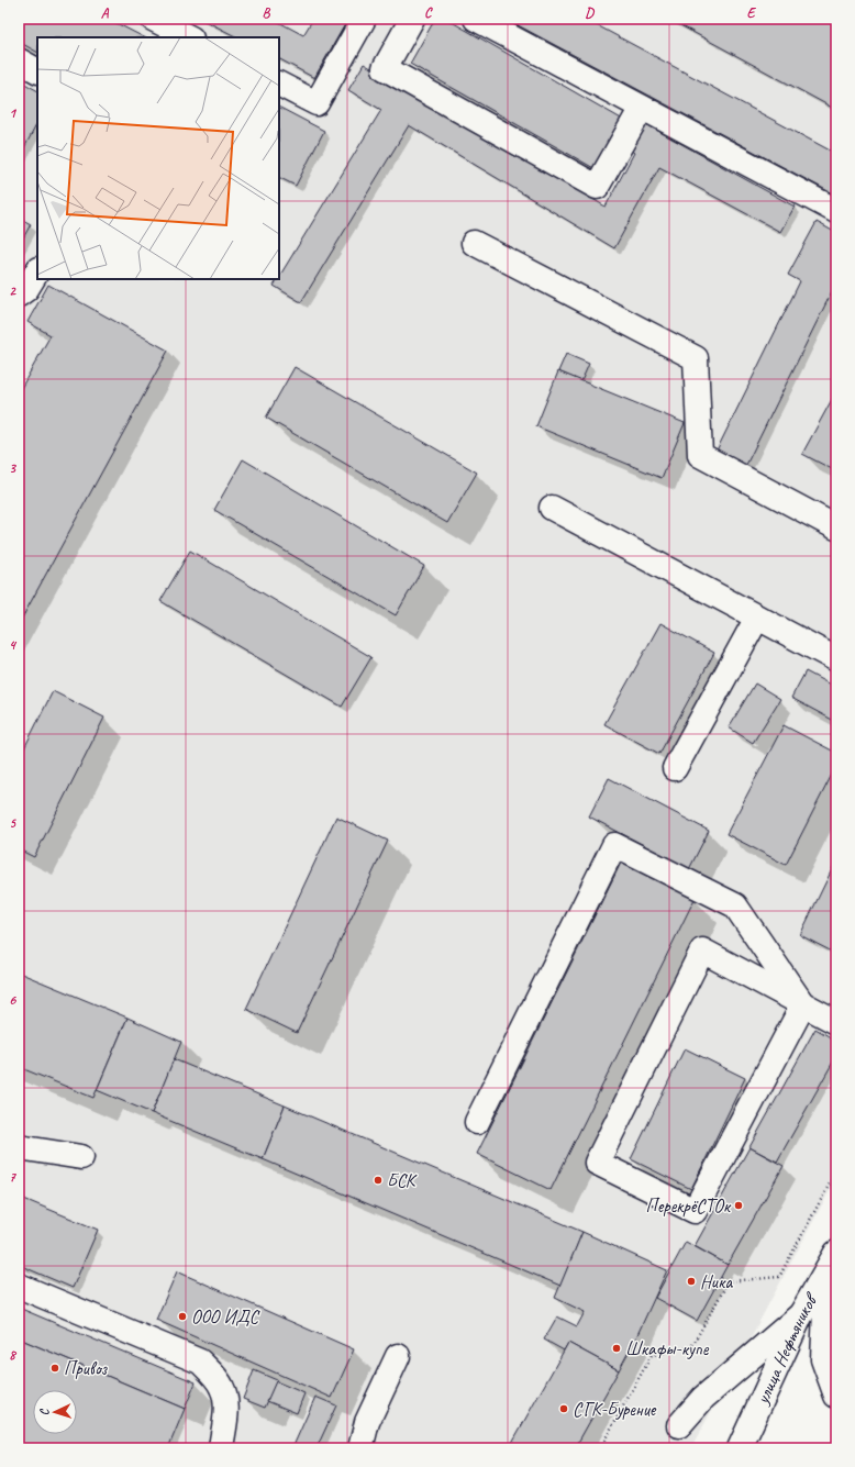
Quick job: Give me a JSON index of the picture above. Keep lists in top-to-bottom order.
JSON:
{
  "streets": {
    "main road": ["улица Нефтяников"]
  },
  "places": [
    "БСК",
    "ПерекрёСТОк",
    "Ника",
    "ООО ИДС",
    "Шкафы-купе",
    "Привоз",
    "СГК-Бурение"
  ],
  "north": "left",
  "grid": {
    "columns": [
      "A",
      "B",
      "C",
      "D",
      "E"
    ],
    "rows": [
      "1",
      "2",
      "3",
      "4",
      "5",
      "6",
      "7",
      "8"
    ]
  }
}
